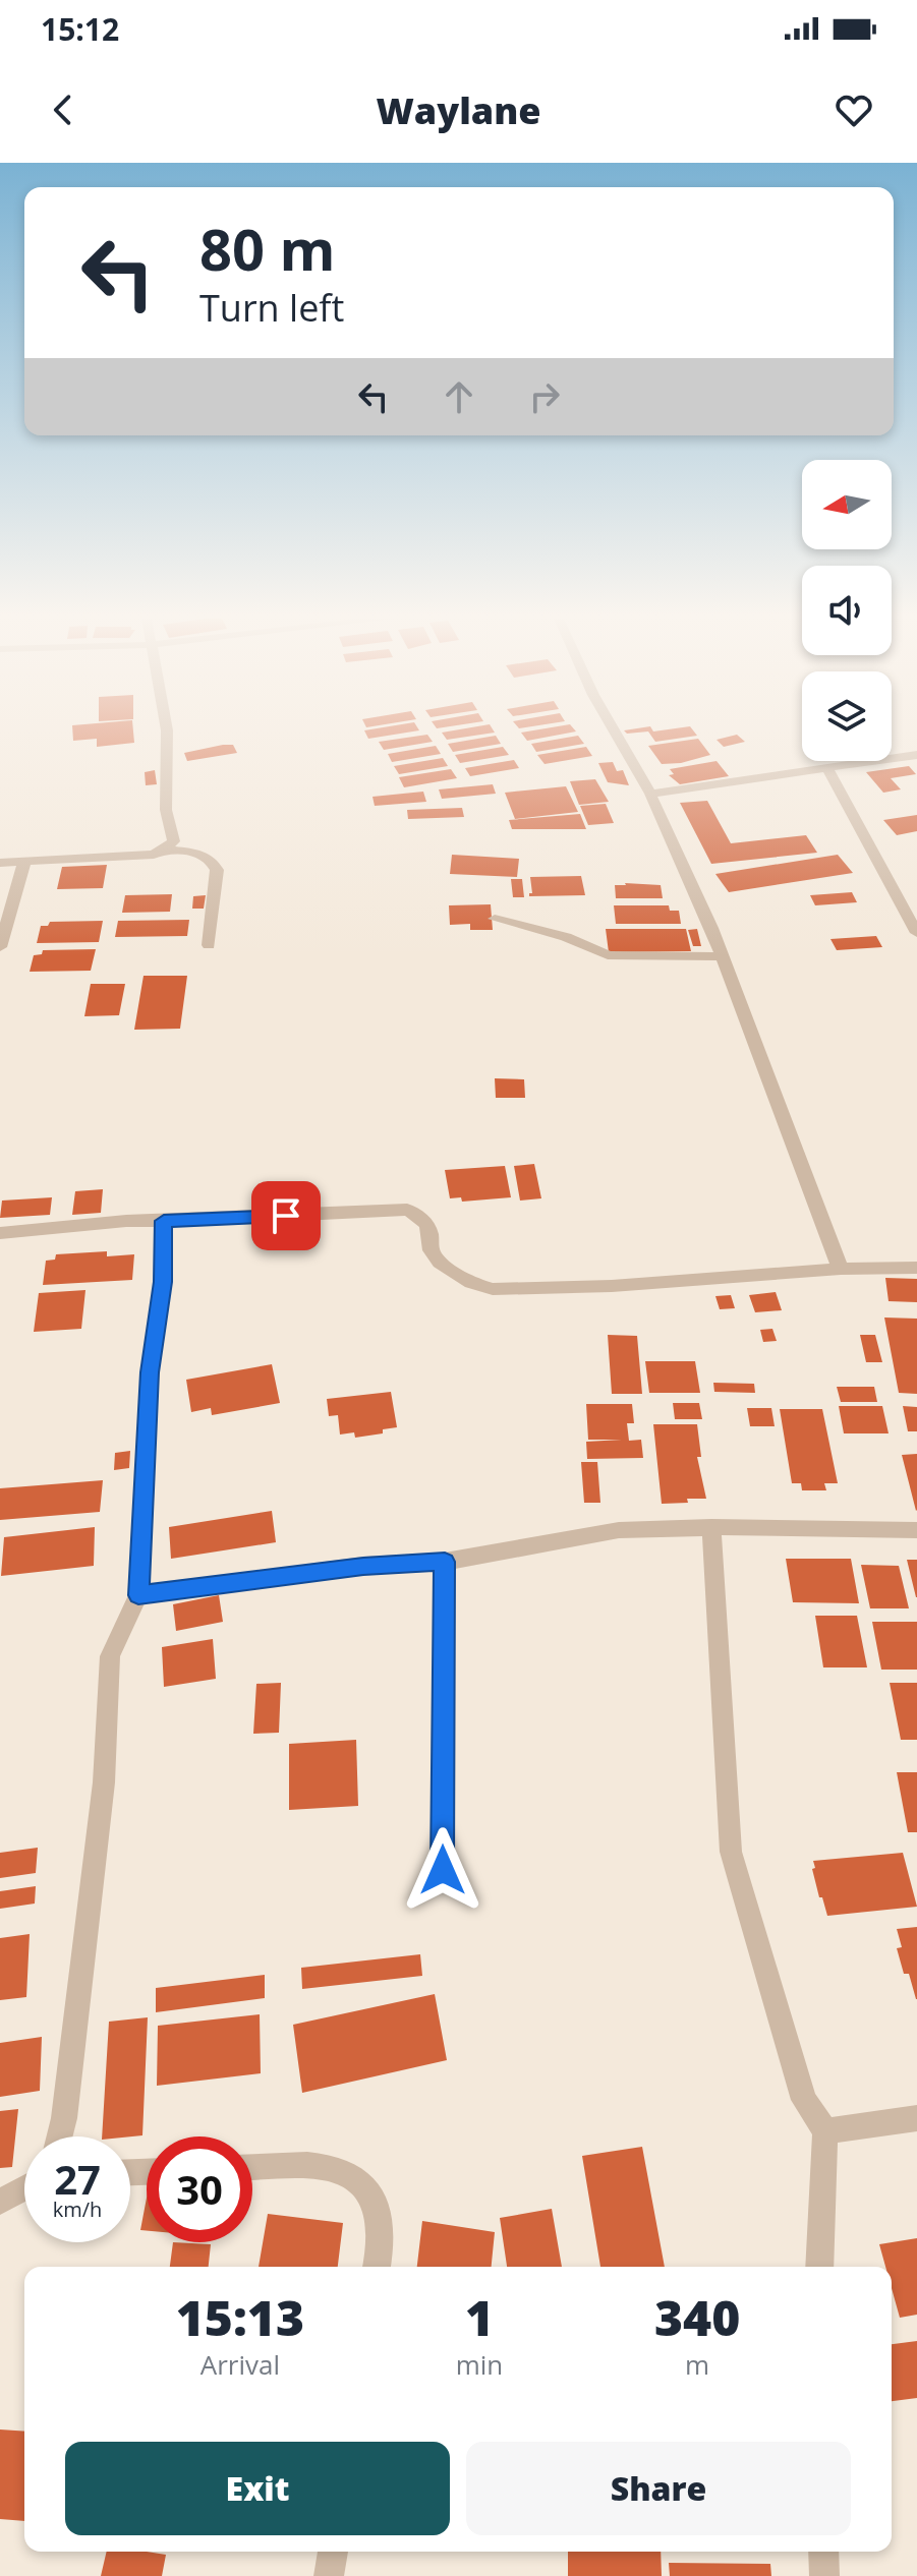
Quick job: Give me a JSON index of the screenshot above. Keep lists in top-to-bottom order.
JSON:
{
  "north": "left",
  "page": {
    "status": "15:12",
    "header": "Waylane",
    "turn": ["80 m", "Turn left"],
    "speed": "27 km/h",
    "limit": "30",
    "eta": [
      "15:13",
      "Arrival",
      "1",
      "min",
      "340",
      "m"
    ],
    "buttons": ["Exit", "Share"]
  }
}
